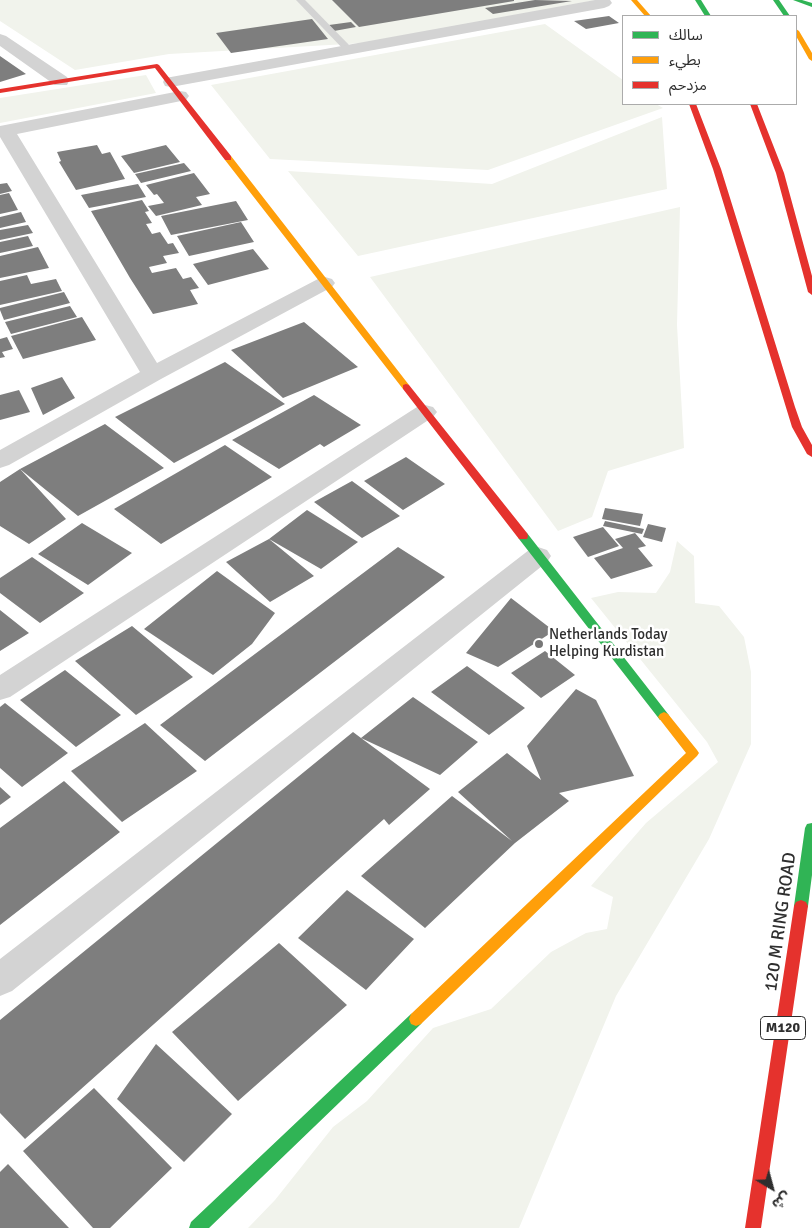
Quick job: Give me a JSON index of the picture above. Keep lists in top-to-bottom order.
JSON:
{
  "streets": {
    "main road": ["120 M RING ROAD", "M120"]
  },
  "places": ["Netherlands Today Helping Kurdistan"],
  "legend": ["سالك", "بطيء", "مزدحم"],
  "north": "bottom right"
}
